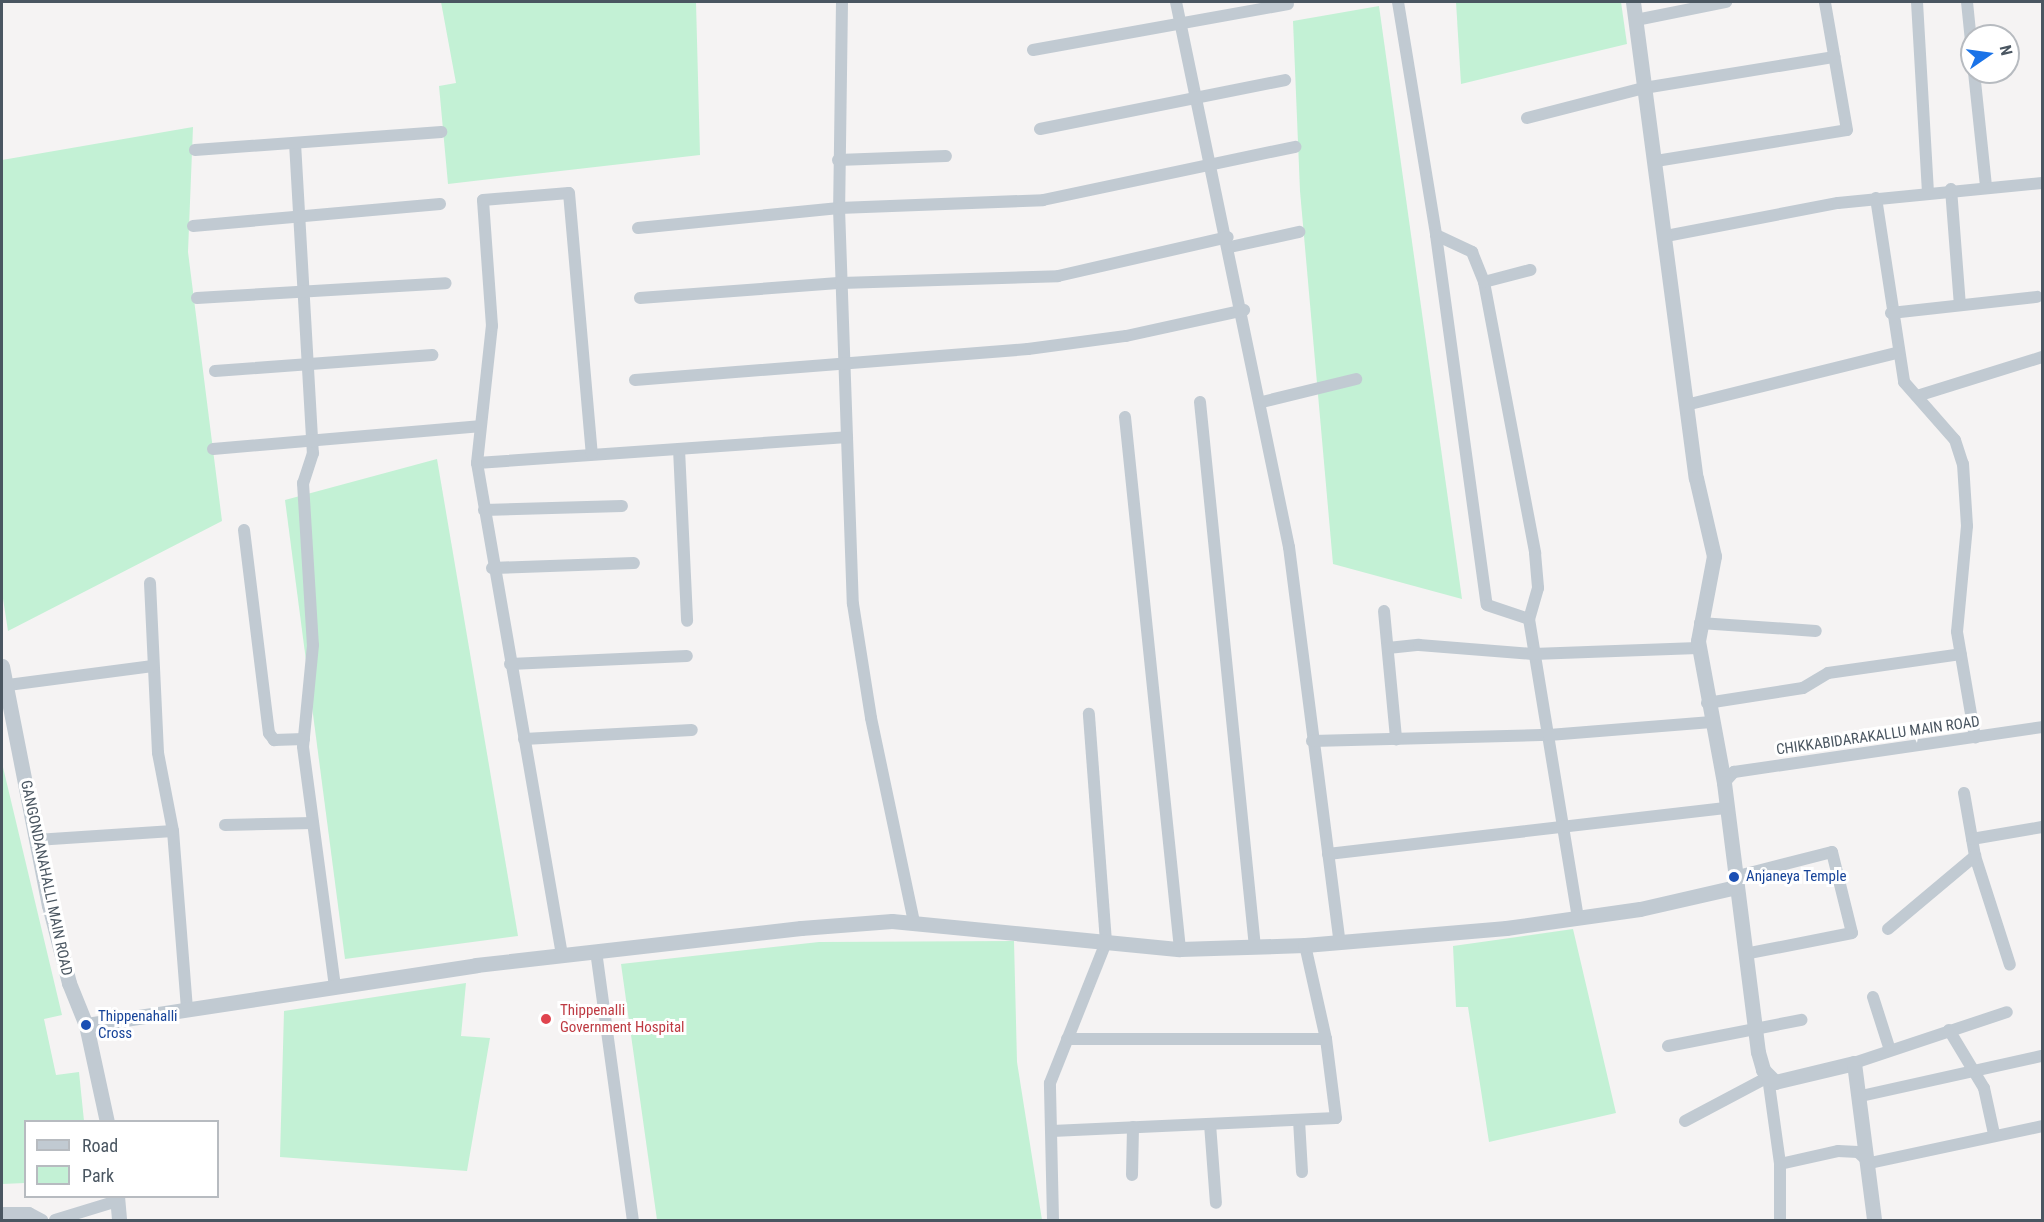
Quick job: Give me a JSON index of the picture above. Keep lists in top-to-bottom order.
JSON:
{
  "streets": {
    "street": ["CHIKKABIDARAKALLU MAIN ROAD", "GANGONDANAHALLI MAIN ROAD"]
  },
  "places": ["Anjaneya Temple", "Thippenalli Government Hospital", "Thippenahalli Cross"],
  "legend": ["Road", "Park"],
  "north": "right"
}
